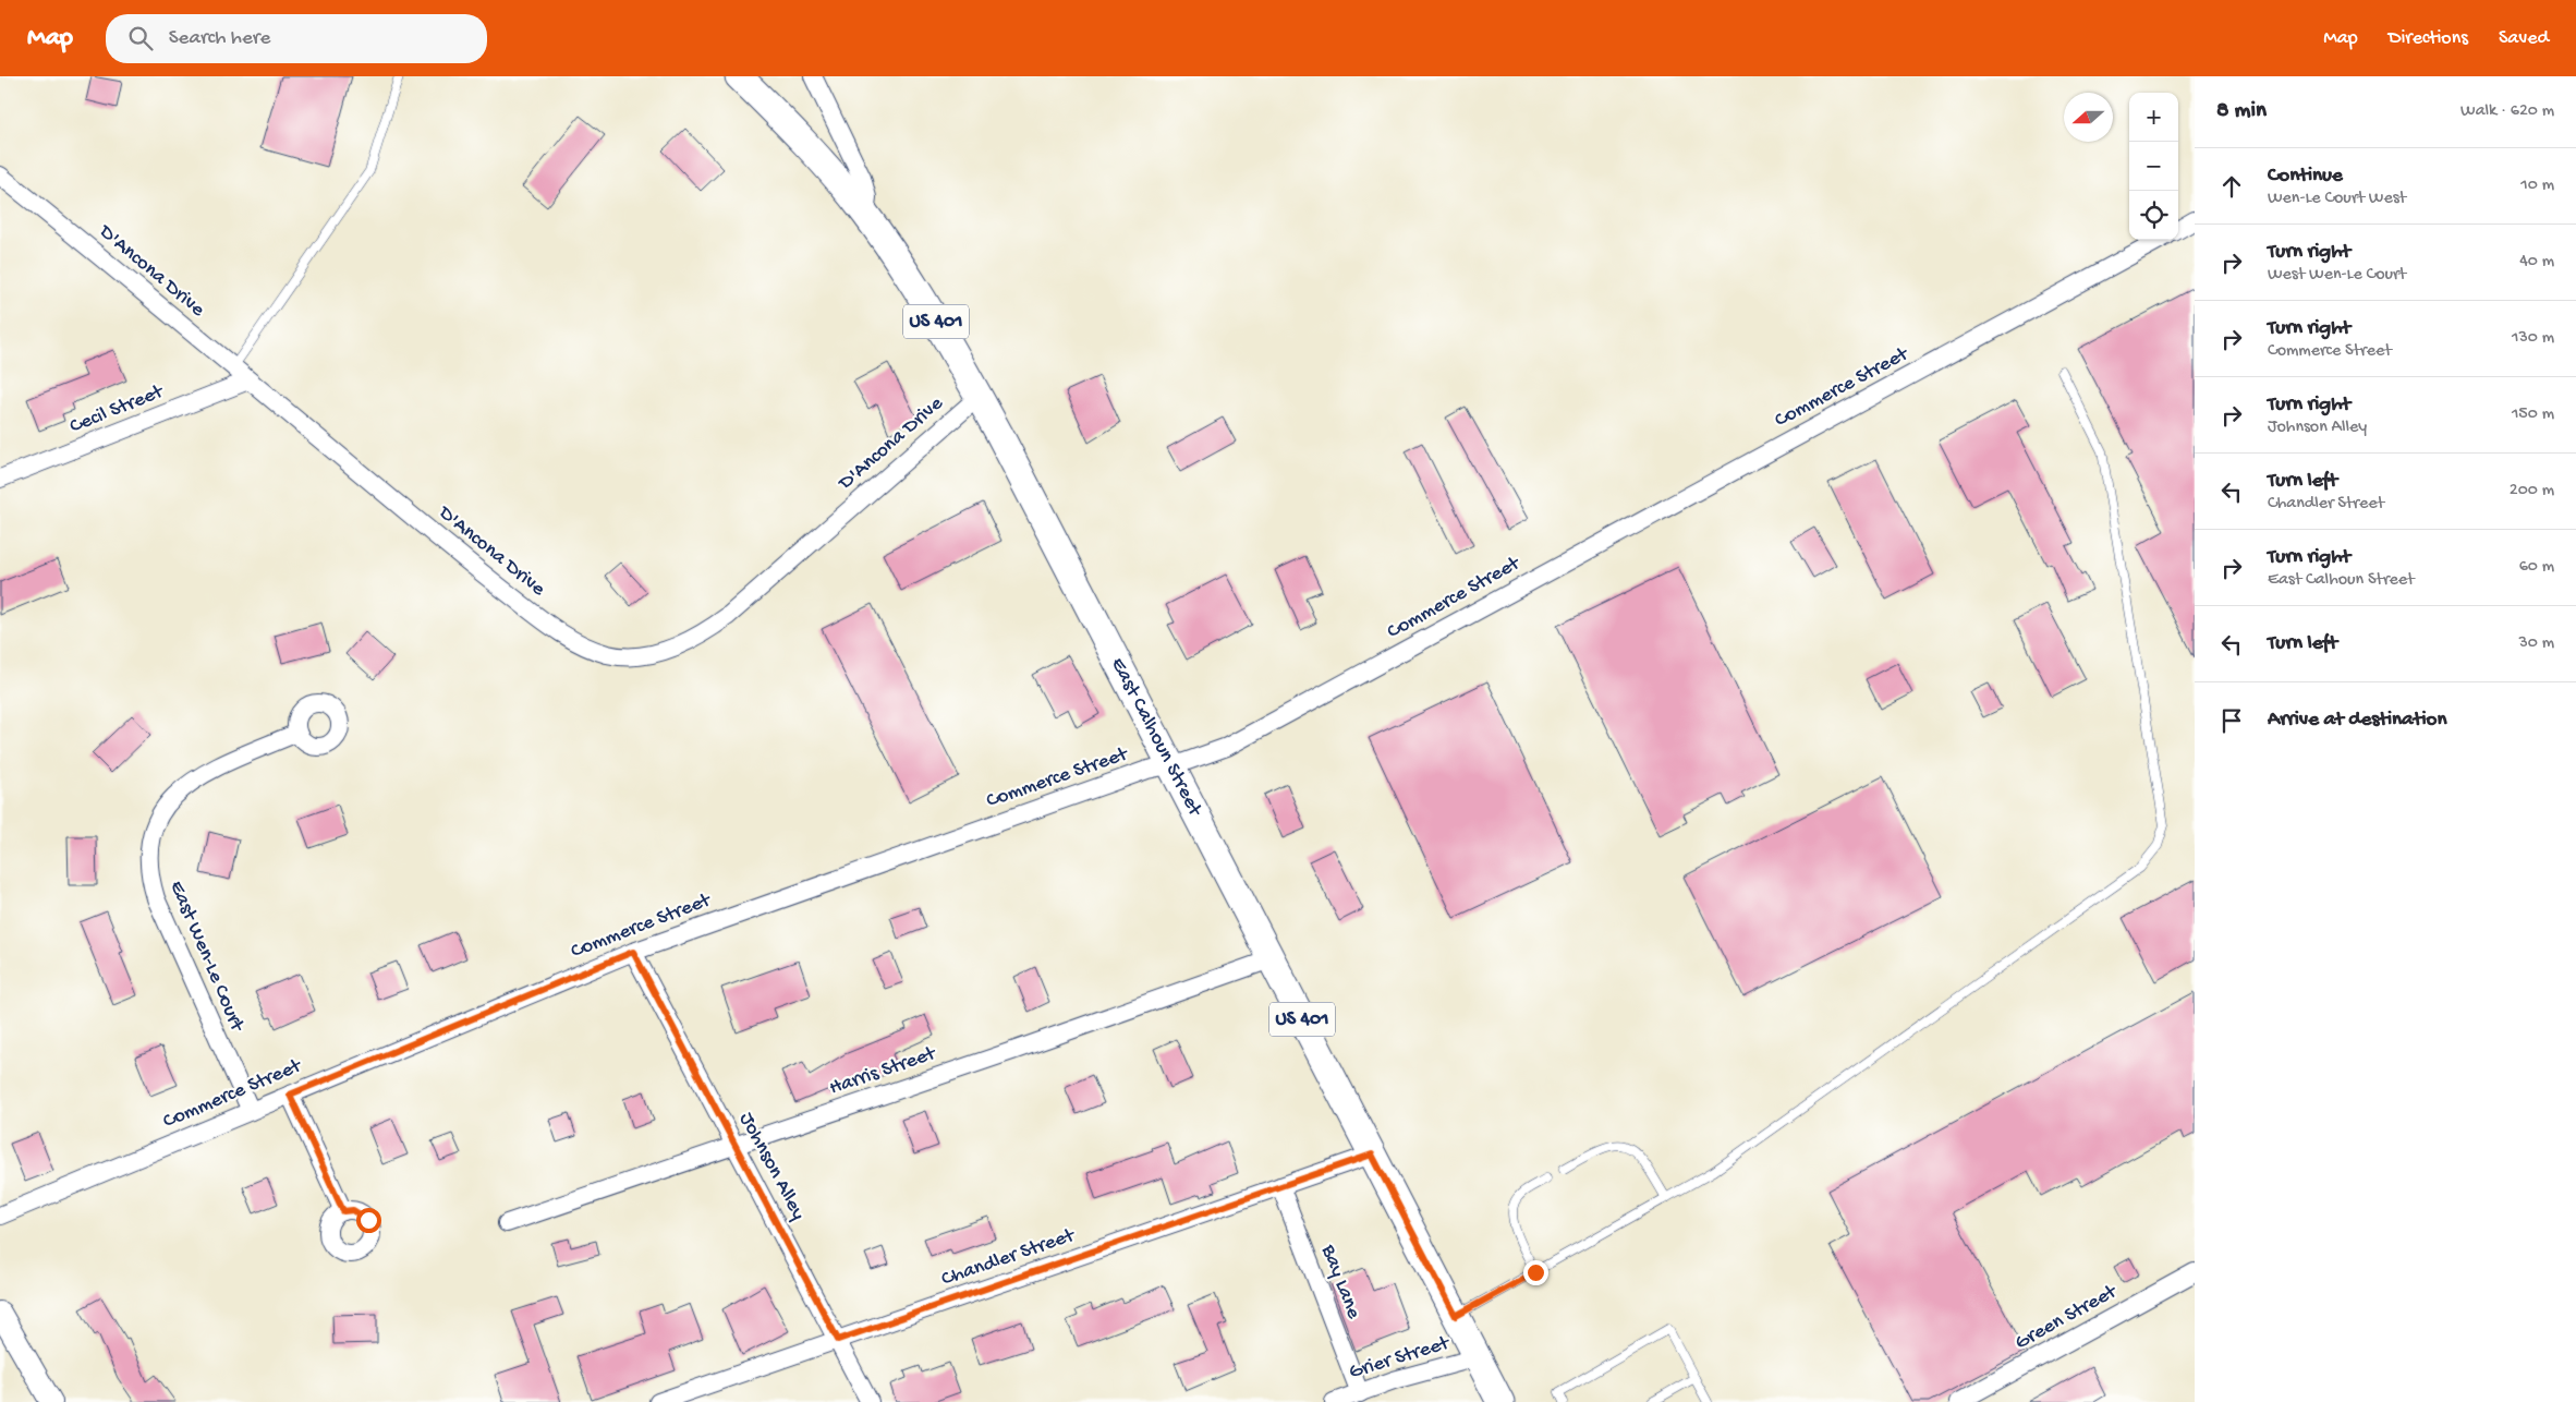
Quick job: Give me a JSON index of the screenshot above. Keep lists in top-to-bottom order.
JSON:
{
  "streets": {
    "main road": ["US 401", "East Calhoun Street"],
    "street": [
      "D'Ancona Drive",
      "Commerce Street",
      "Cecil Street",
      "East Wen-Le Court",
      "Harris Street",
      "Johnson Alley",
      "Chandler Street",
      "Bay Lane",
      "Green Street",
      "Grier Street"
    ]
  },
  "crossings": [
    ["D'Ancona Drive", "Cecil Street"],
    ["D'Ancona Drive", "East Calhoun Street"],
    ["US 401", "East Calhoun Street"],
    ["Commerce Street", "East Calhoun Street"],
    ["Commerce Street", "East Wen-Le Court"],
    ["Commerce Street", "Johnson Alley"],
    ["East Calhoun Street", "Harris Street"],
    ["East Calhoun Street", "Chandler Street"],
    ["East Calhoun Street", "Grier Street"],
    ["Harris Street", "Johnson Alley"],
    ["Johnson Alley", "Chandler Street"],
    ["Chandler Street", "Bay Lane"],
    ["Bay Lane", "Grier Street"]
  ],
  "north": "left",
  "page": {
    "header": "Map",
    "search": "Search here",
    "nav": ["Map", "Directions", "Saved"],
    "heading": ["8 min", "Walk · 620 m"],
    "map_buttons": ["+", "−"],
    "list": [
      ["Continue", "Wen-Le Court West", "10 m"],
      ["Turn right", "West Wen-Le Court", "40 m"],
      ["Turn right", "Commerce Street", "130 m"],
      ["Turn right", "Johnson Alley", "150 m"],
      ["Turn left", "Chandler Street", "200 m"],
      ["Turn right", "East Calhoun Street", "60 m"],
      ["Turn left", "30 m"],
      "Arrive at destination"
    ]
  }
}
